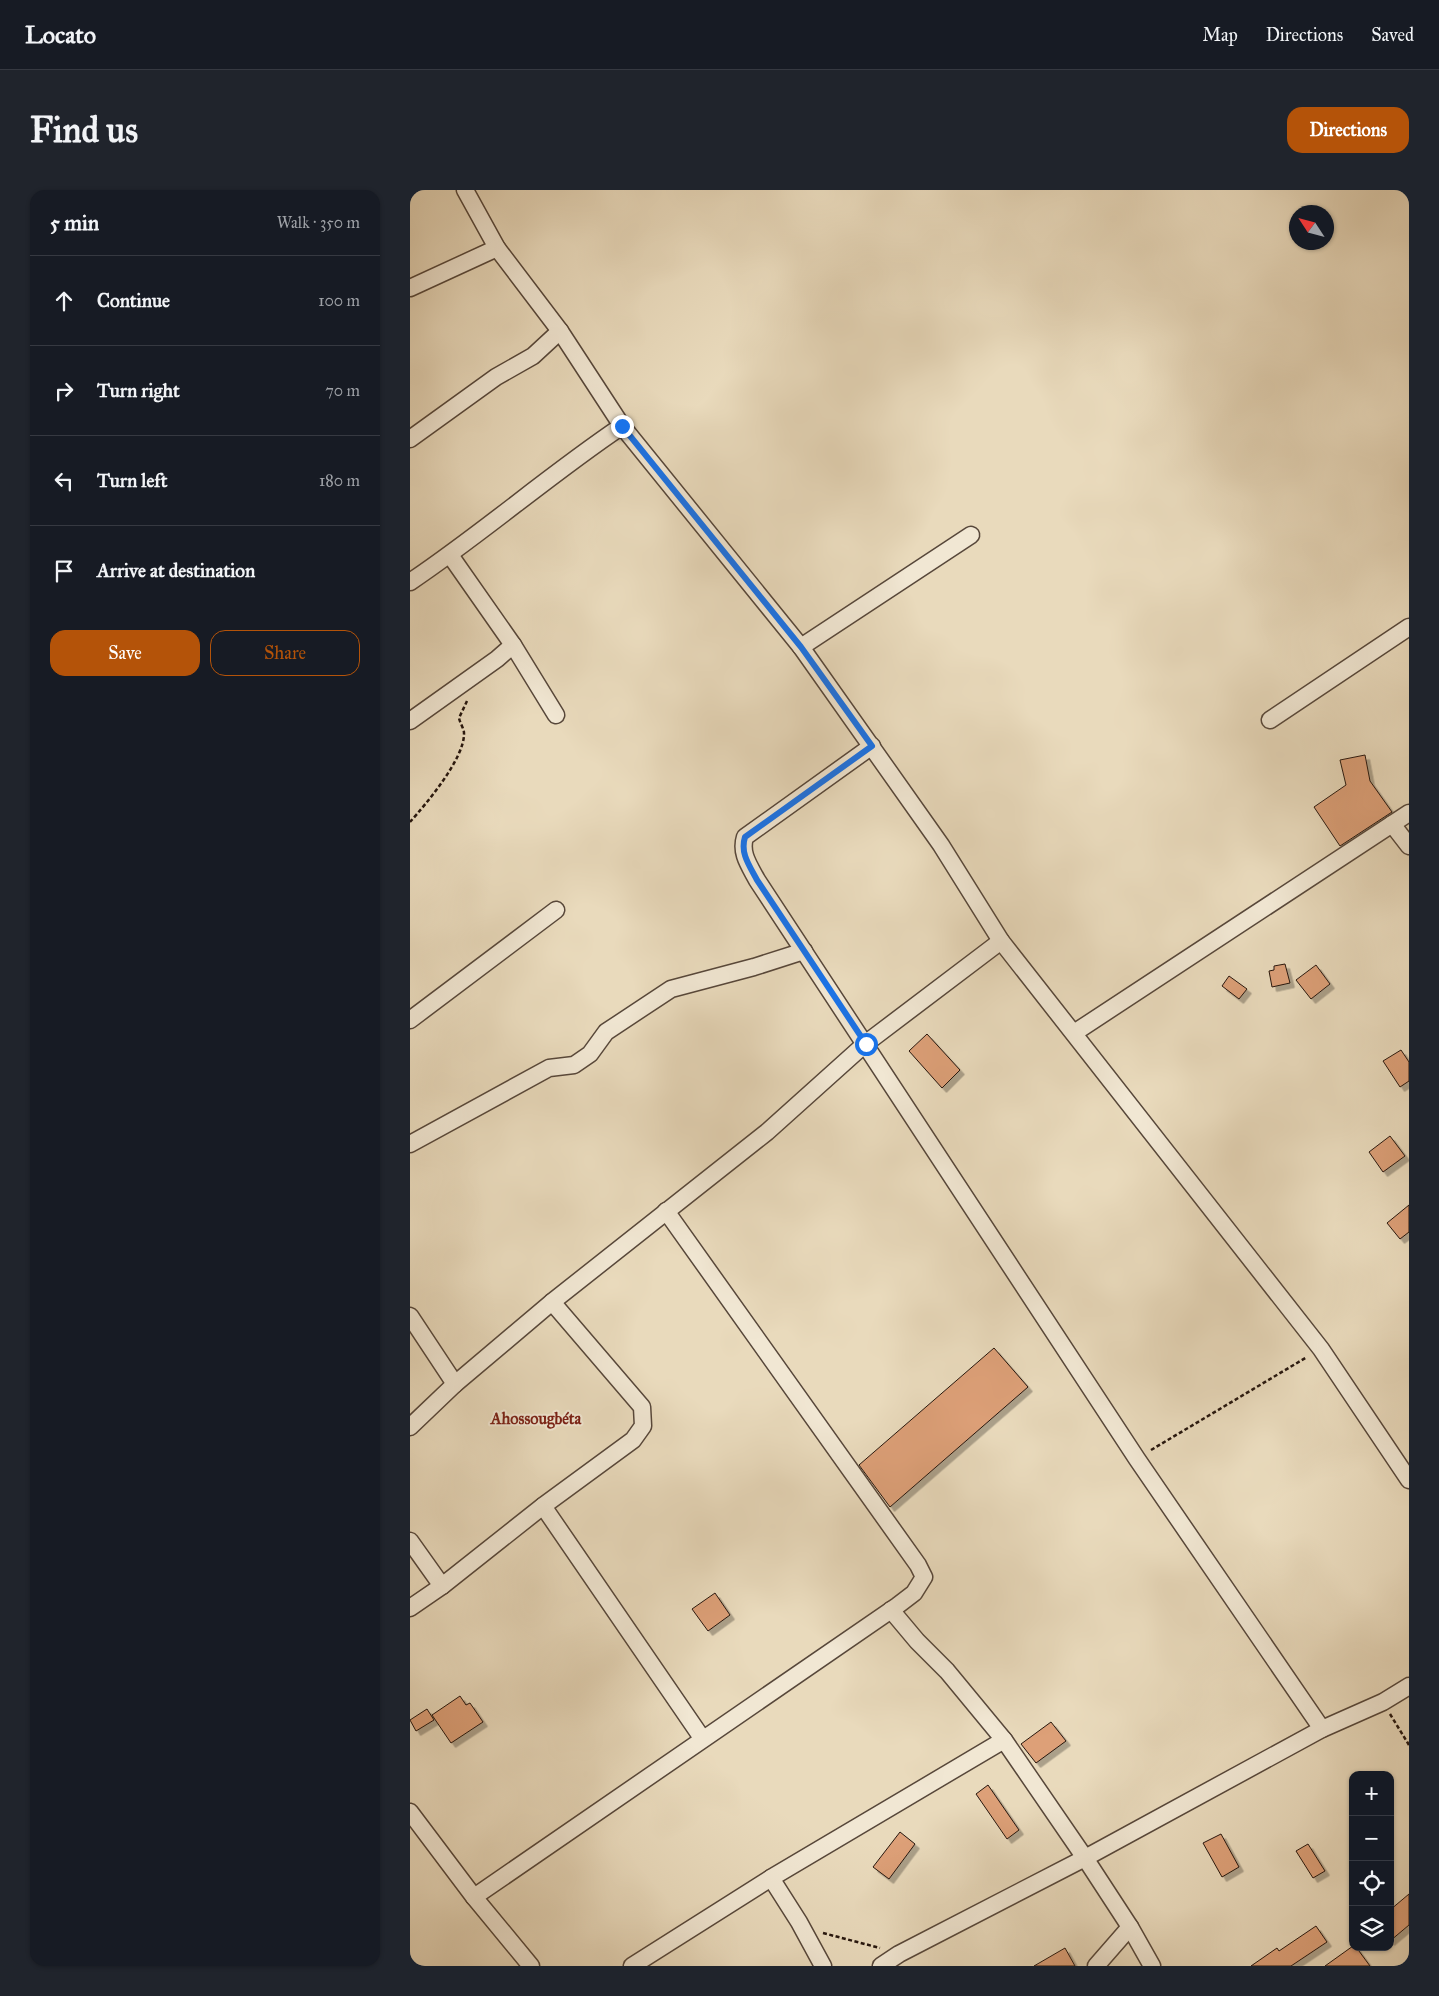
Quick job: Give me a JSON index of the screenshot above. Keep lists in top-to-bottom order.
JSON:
{
  "districts": ["Ahossougbéta"],
  "north": "top left",
  "page": {
    "header": "Locato",
    "nav": ["Map", "Directions", "Saved"],
    "buttons": [
      "Directions",
      ["Save", "Share"]
    ],
    "title": "Find us",
    "heading": ["5 min", "Walk · 350 m"],
    "list": [
      ["Continue", "100 m"],
      ["Turn right", "70 m"],
      ["Turn left", "180 m"],
      "Arrive at destination"
    ],
    "map_buttons": ["+", "−"]
  }
}
